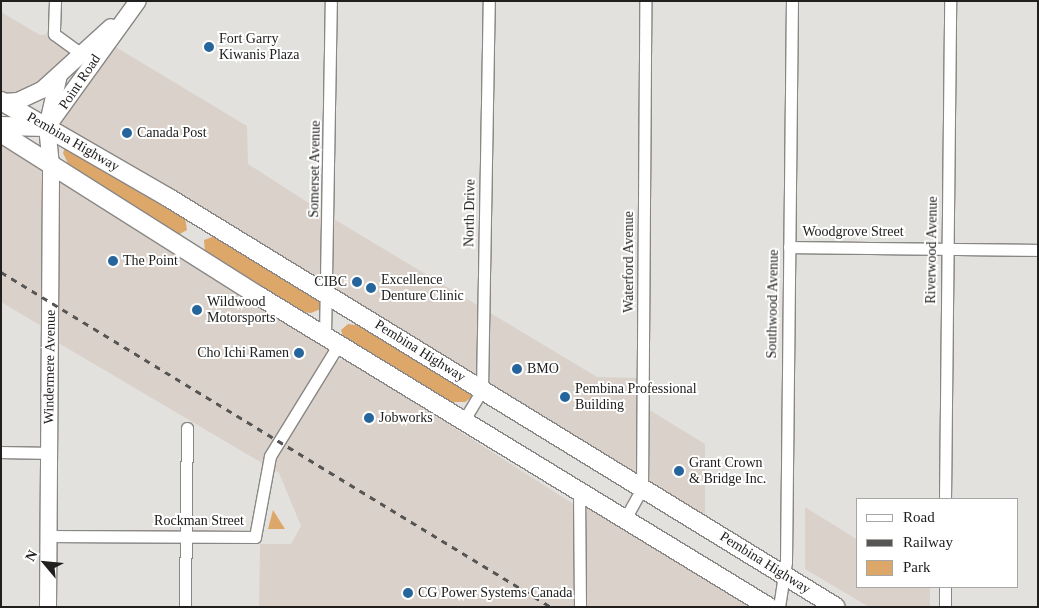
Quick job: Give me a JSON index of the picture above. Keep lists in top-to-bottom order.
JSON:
{
  "streets": {
    "main road": ["Pembina Highway"],
    "street": [
      "Point Road",
      "Somerset Avenue",
      "North Drive",
      "Woodgrove Street",
      "Riverwood Avenue",
      "Waterford Avenue",
      "Southwood Avenue",
      "Windermere Avenue",
      "Rockman Street"
    ]
  },
  "crossings": [
    ["Point Road", "Pembina Highway"],
    ["Point Road", "Windermere Avenue"],
    ["Pembina Highway", "Somerset Avenue"],
    ["Pembina Highway", "North Drive"],
    ["Pembina Highway", "Waterford Avenue"],
    ["Pembina Highway", "Southwood Avenue"],
    ["Pembina Highway", "Windermere Avenue"],
    ["Pembina Highway", "Rockman Street"],
    ["Somerset Avenue", "Rockman Street"],
    ["Woodgrove Street", "Riverwood Avenue"],
    ["Woodgrove Street", "Southwood Avenue"],
    ["Windermere Avenue", "Rockman Street"]
  ],
  "places": [
    "Fort Garry Kiwanis Plaza",
    "Canada Post",
    "The Point",
    "CIBC",
    "Excellence Denture Clinic",
    "Wildwood Motorsports",
    "Cho Ichi Ramen",
    "BMO",
    "Pembina Professional Building",
    "Jobworks",
    "Grant Crown & Bridge Inc.",
    "CG Power Systems Canada"
  ],
  "legend": ["Road", "Railway", "Park"],
  "north": "top left"
}
